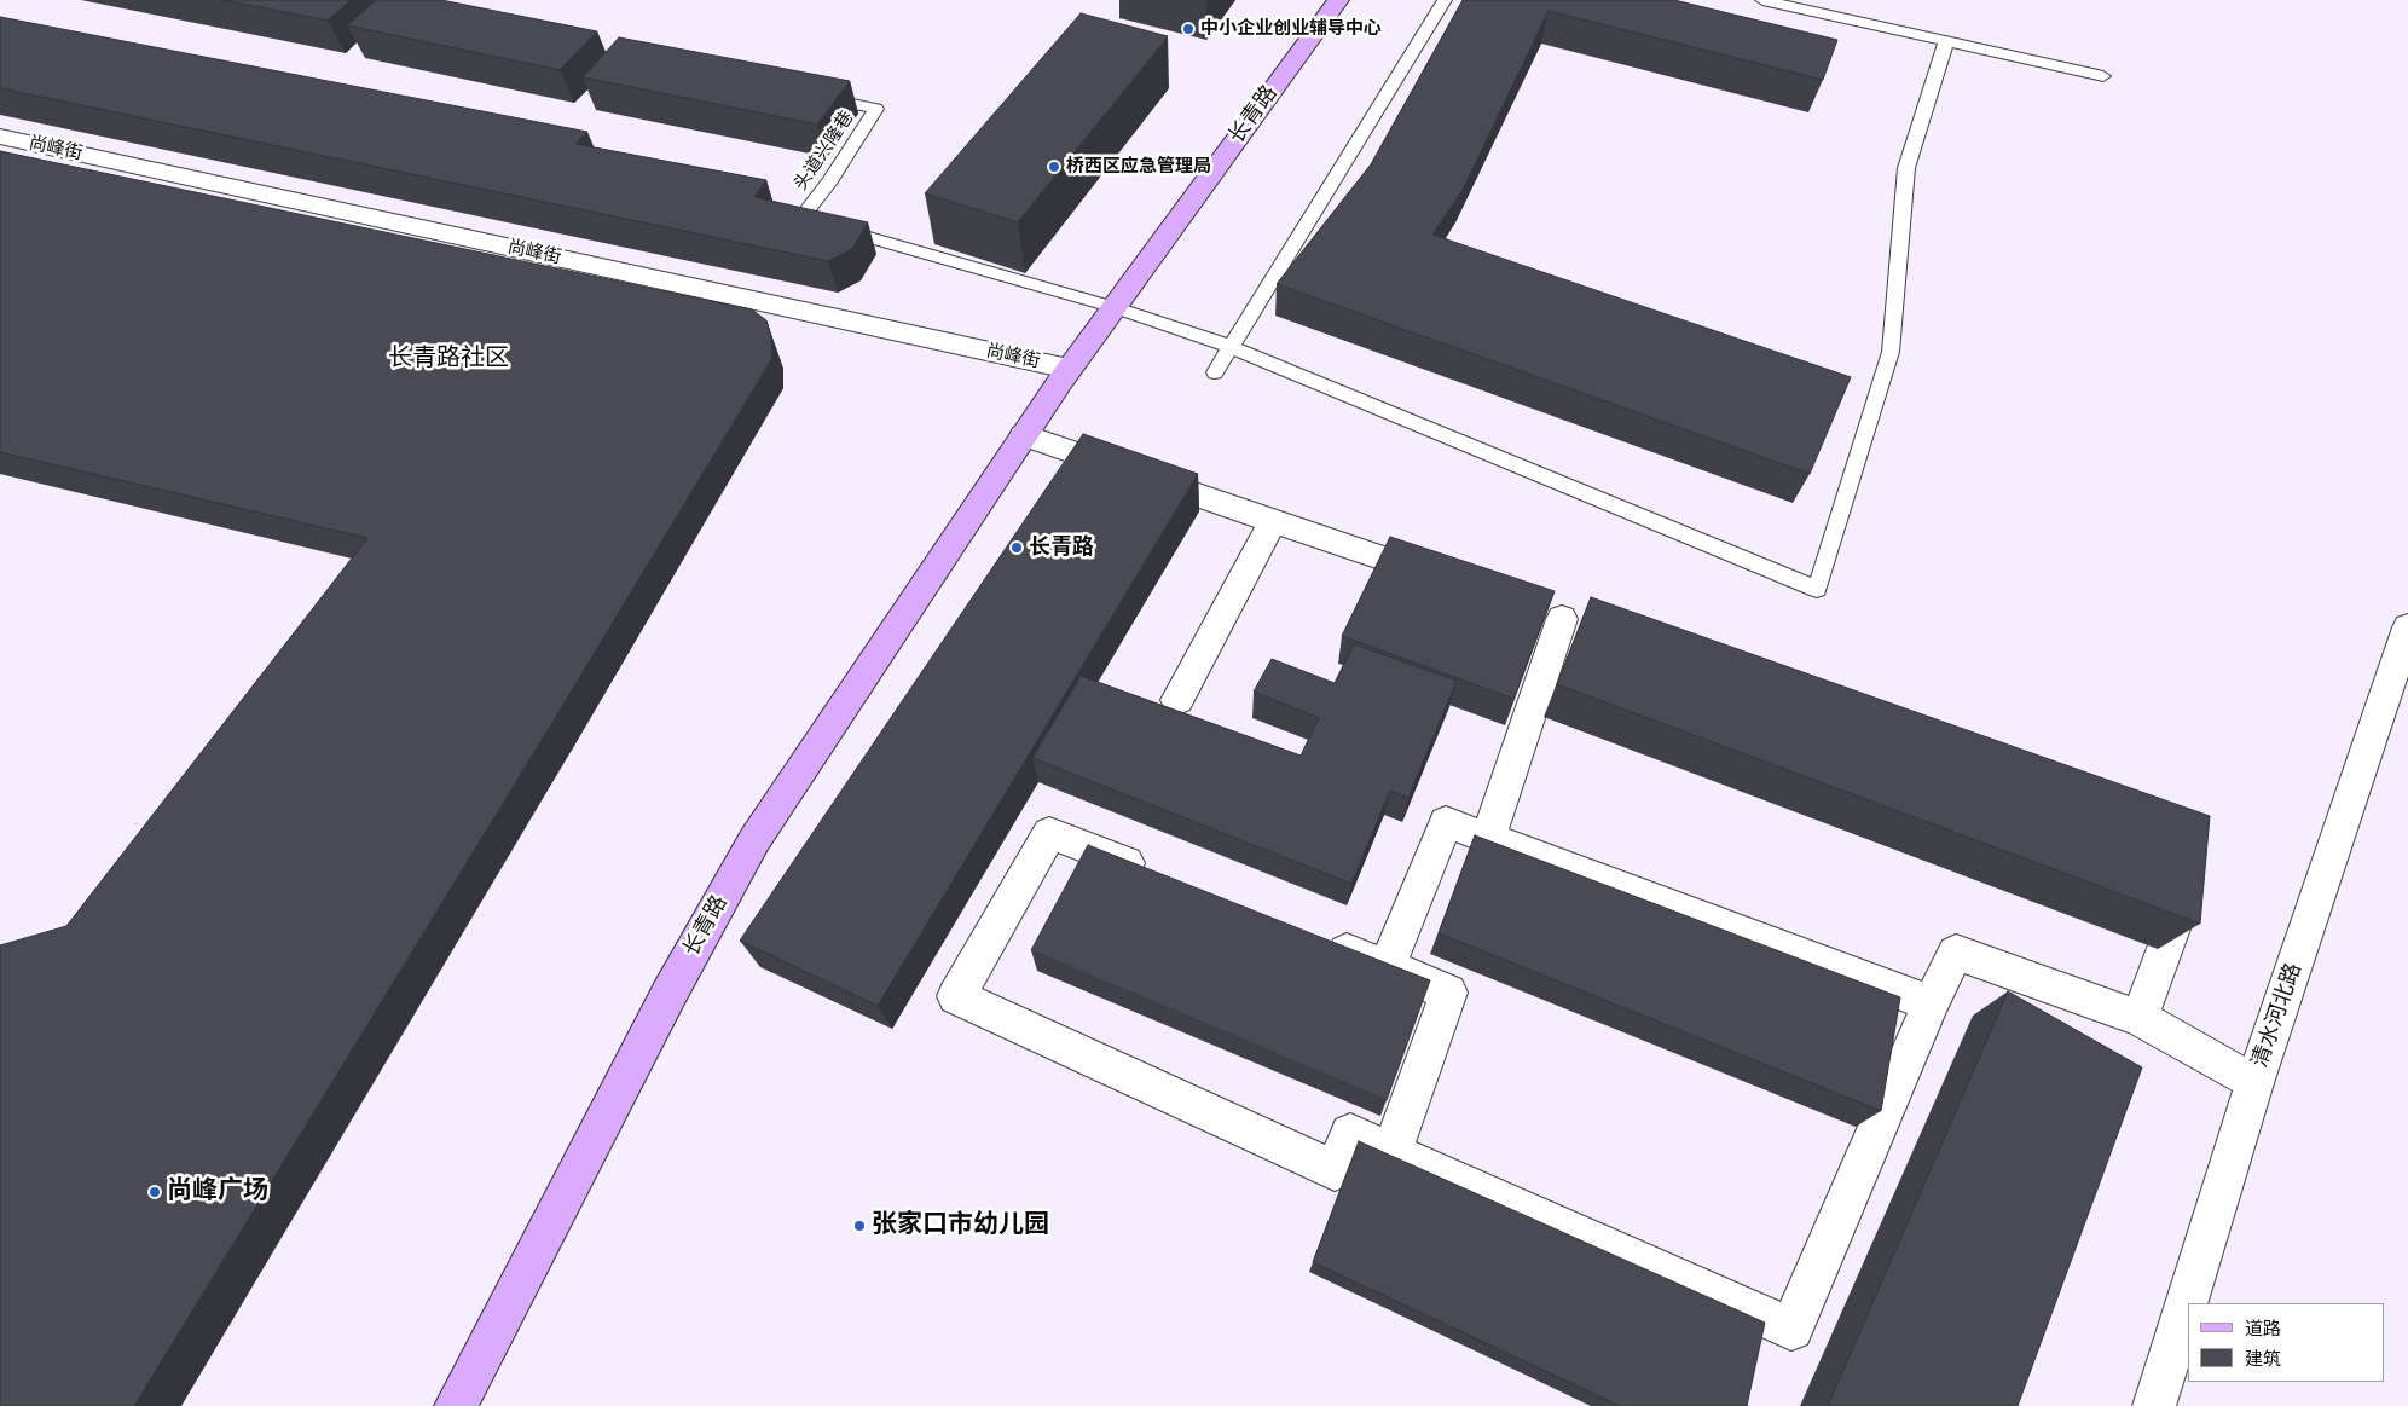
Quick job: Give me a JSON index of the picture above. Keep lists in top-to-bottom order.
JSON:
{
  "streets": {
    "main road": ["长青路"],
    "street": ["尚峰街", "清水河北路"],
    "lane": ["头道兴隆巷"]
  },
  "crossings": [
    ["长青路", "尚峰街"],
    ["长青路", "头道兴隆巷"]
  ],
  "districts": ["长青路社区"],
  "places": [
    "中小企业创业辅导中心",
    "桥西区应急管理局",
    "长青路",
    "尚峰广场",
    "张家口市幼儿园"
  ],
  "legend": ["道路", "建筑"]
}
